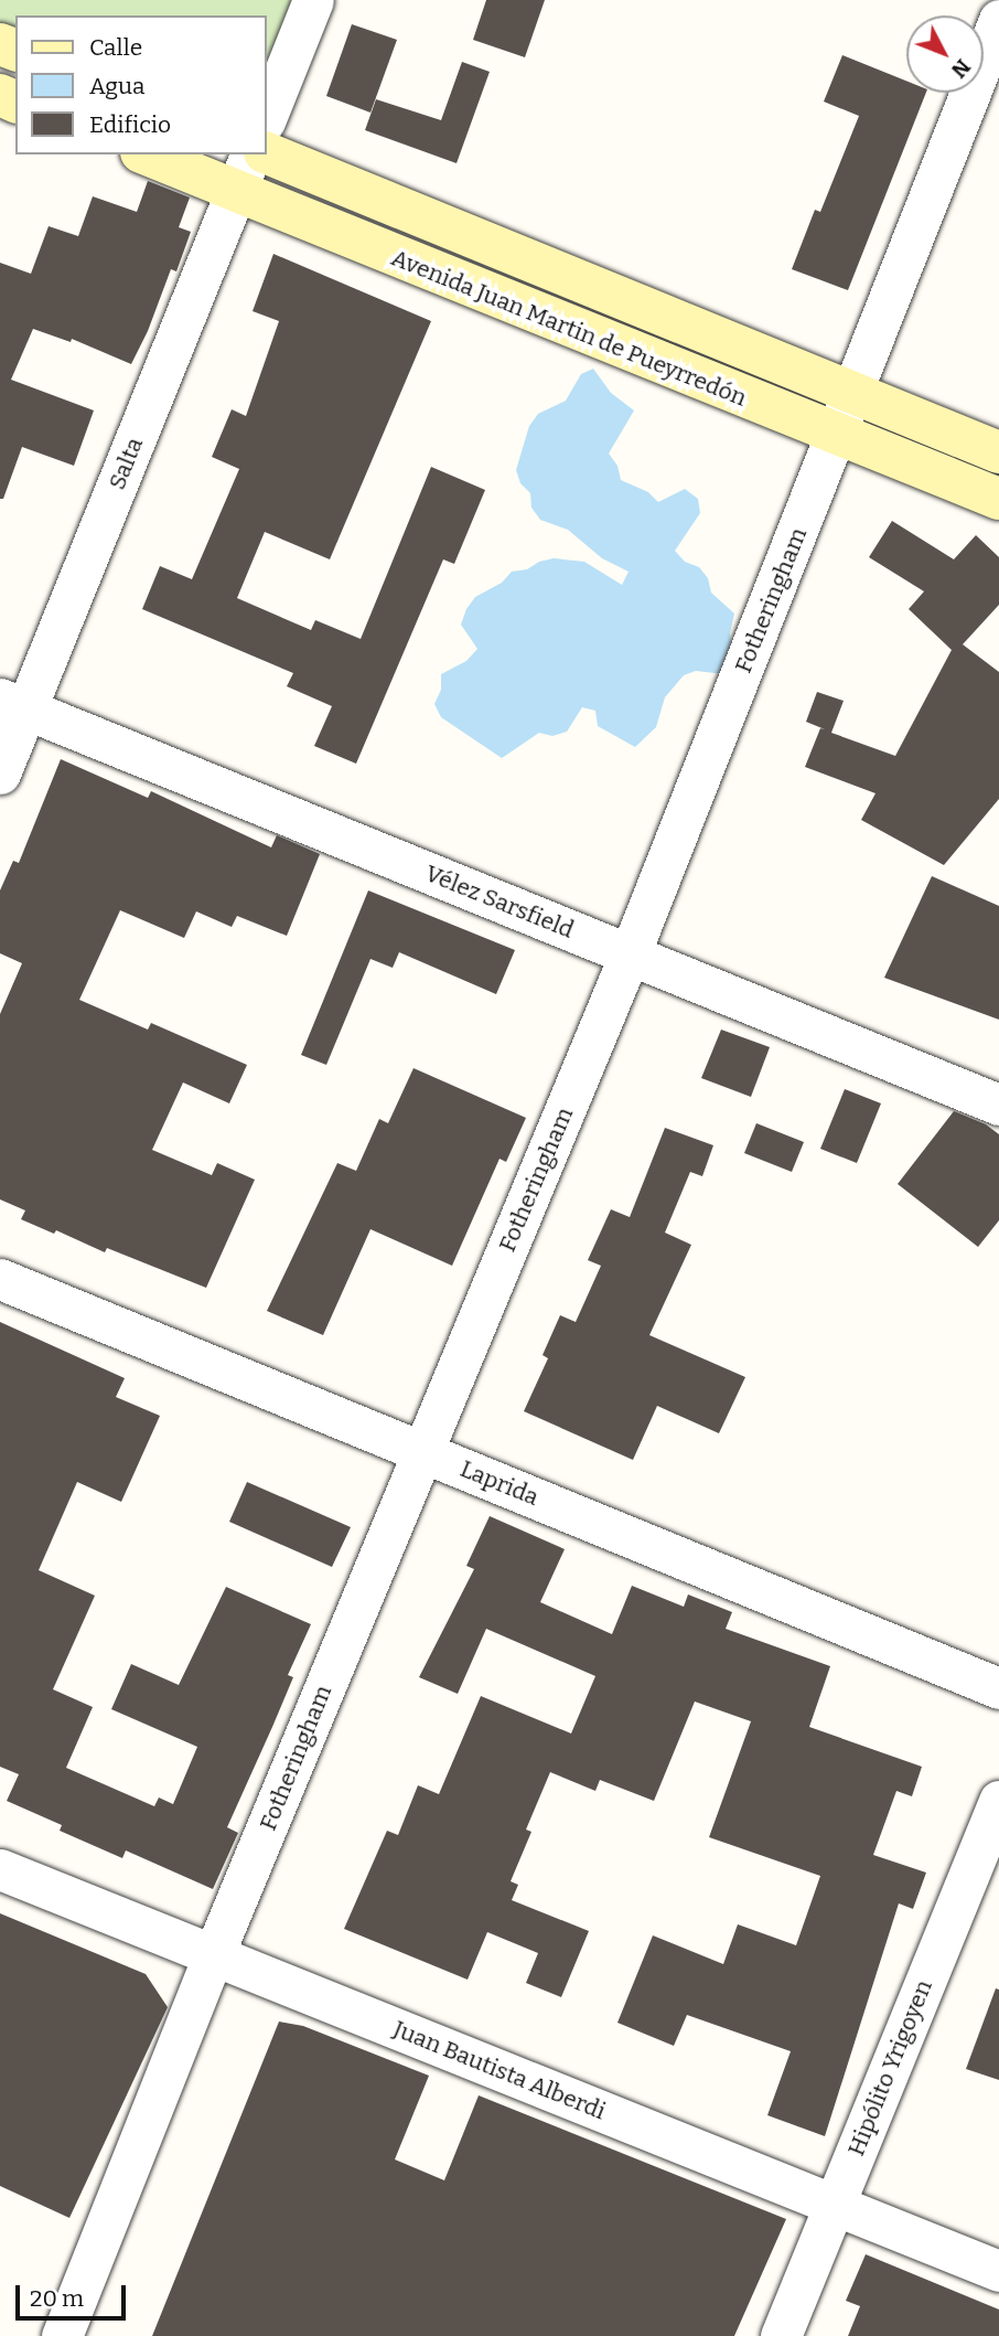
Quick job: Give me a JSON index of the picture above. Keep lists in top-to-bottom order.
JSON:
{
  "streets": {
    "main road": ["Avenida Juan Martin de Pueyrredón"],
    "street": [
      "Salta",
      "Fotheringham",
      "Vélez Sarsfield",
      "Laprida",
      "Hipólito Yrigoyen",
      "Juan Bautista Alberdi"
    ]
  },
  "crossings": [
    ["Avenida Juan Martin de Pueyrredón", "Salta"],
    ["Avenida Juan Martin de Pueyrredón", "Fotheringham"],
    ["Salta", "Vélez Sarsfield"],
    ["Fotheringham", "Vélez Sarsfield"],
    ["Fotheringham", "Laprida"],
    ["Fotheringham", "Juan Bautista Alberdi"],
    ["Hipólito Yrigoyen", "Juan Bautista Alberdi"]
  ],
  "legend": ["Calle", "Agua", "Edificio"],
  "scale_bar": "20 m",
  "north": "bottom right"
}
